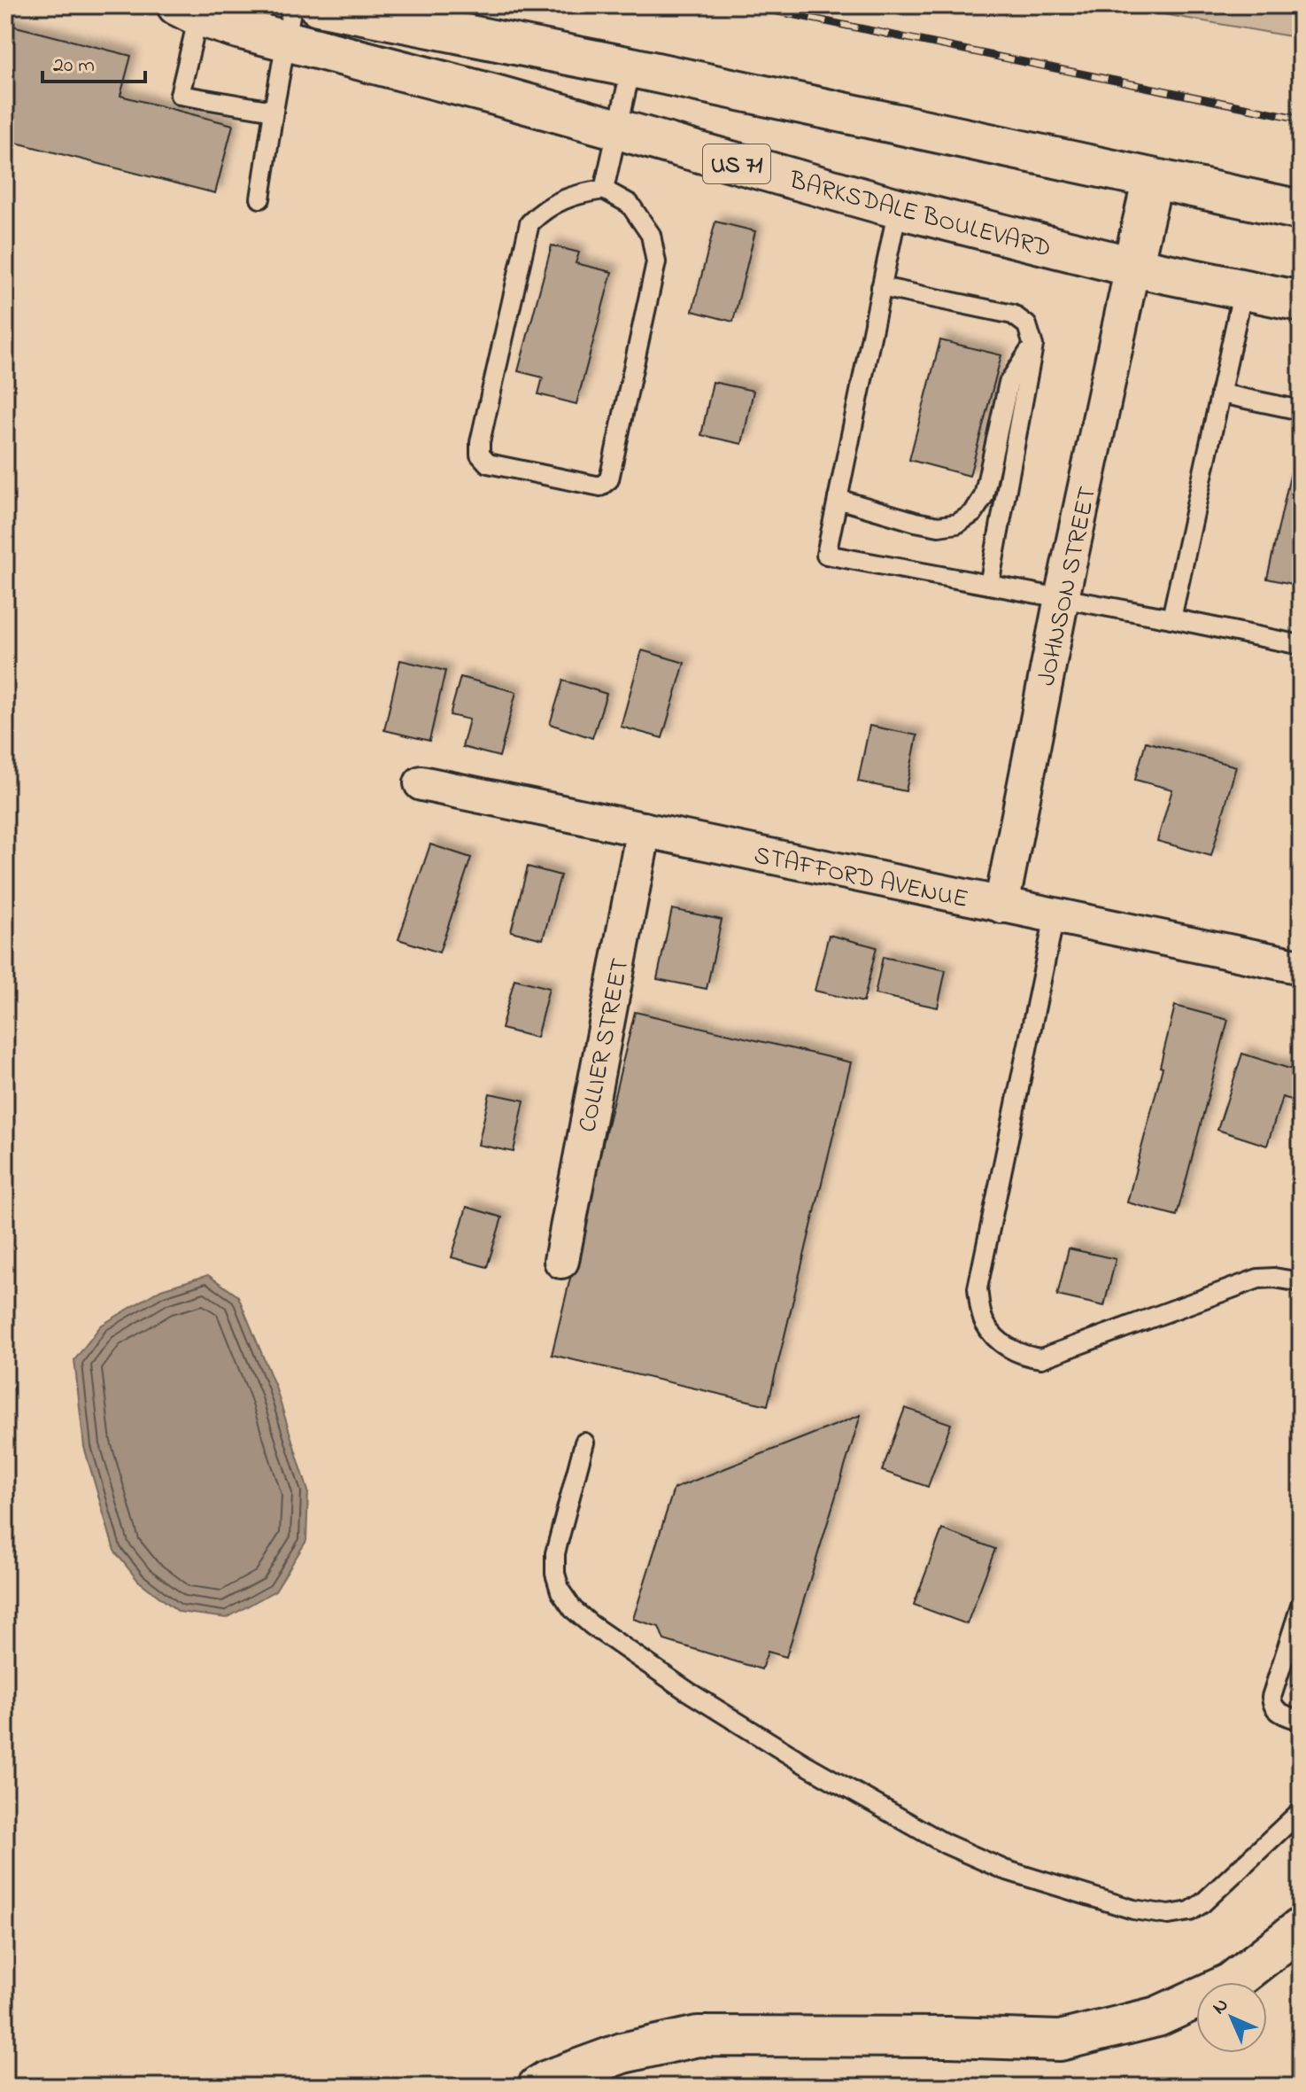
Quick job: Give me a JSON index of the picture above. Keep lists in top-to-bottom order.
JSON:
{
  "streets": {
    "main road": ["US 71", "BARKSDALE BOULEVARD"],
    "street": ["JOHNSON STREET", "STAFFORD AVENUE", "COLLIER STREET"]
  },
  "crossings": [
    ["BARKSDALE BOULEVARD", "JOHNSON STREET"],
    ["JOHNSON STREET", "STAFFORD AVENUE"],
    ["STAFFORD AVENUE", "COLLIER STREET"]
  ],
  "scale_bar": "20 m",
  "north": "top left"
}
